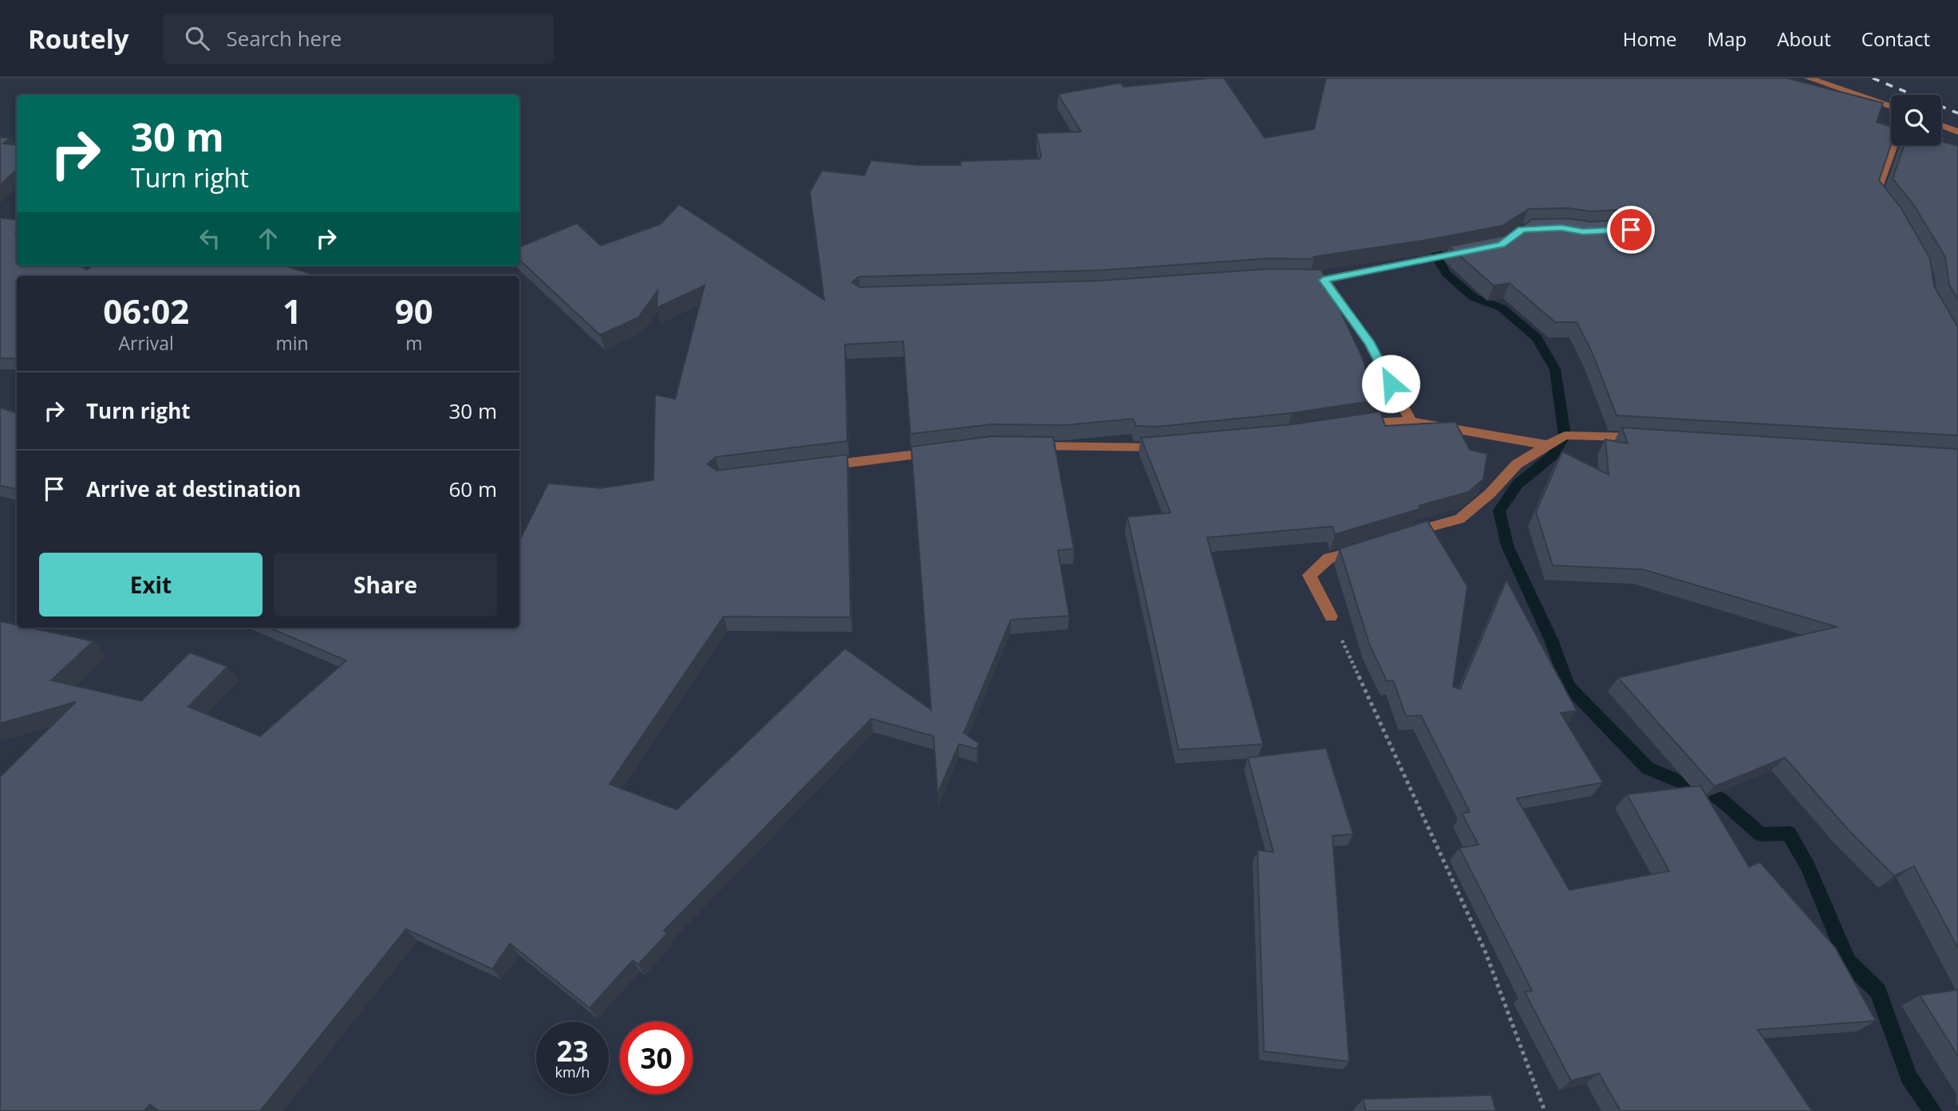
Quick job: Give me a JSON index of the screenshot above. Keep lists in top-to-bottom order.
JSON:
{
  "page": {
    "header": "Routely",
    "search": "Search here",
    "nav": [
      "Home",
      "Map",
      "About",
      "Contact"
    ],
    "turn": ["30 m", "Turn right"],
    "eta": [
      "06:02",
      "Arrival",
      "1",
      "min",
      "90",
      "m"
    ],
    "list": [
      {
        "name": "Turn right",
        "value": "30 m"
      },
      {
        "name": "Arrive at destination",
        "value": "60 m"
      }
    ],
    "buttons": ["Exit", "Share"],
    "speed": "23 km/h",
    "limit": "30"
  }
}
